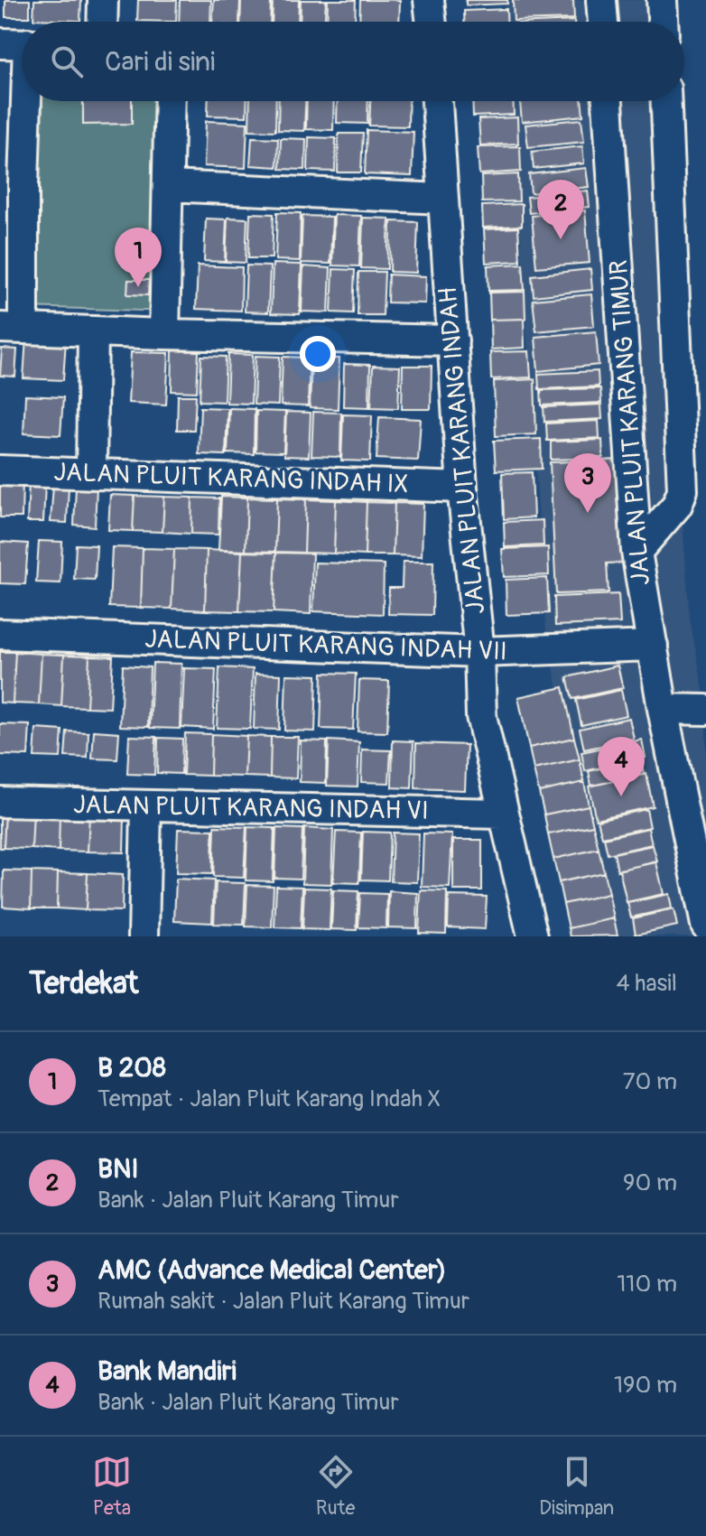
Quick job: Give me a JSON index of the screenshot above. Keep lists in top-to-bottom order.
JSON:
{
  "streets": {
    "street": [
      "JALAN PLUIT KARANG TIMUR",
      "JALAN PLUIT KARANG INDAH",
      "JALAN PLUIT KARANG INDAH IX",
      "JALAN PLUIT KARANG INDAH VII",
      "JALAN PLUIT KARANG INDAH VI"
    ]
  },
  "crossings": [
    ["JALAN PLUIT KARANG TIMUR", "JALAN PLUIT KARANG INDAH VII"],
    ["JALAN PLUIT KARANG INDAH", "JALAN PLUIT KARANG INDAH IX"],
    ["JALAN PLUIT KARANG INDAH", "JALAN PLUIT KARANG INDAH VII"],
    ["JALAN PLUIT KARANG INDAH", "JALAN PLUIT KARANG INDAH VI"]
  ],
  "page": {
    "search": "Cari di sini",
    "pins": [
      "2",
      "1",
      "3",
      "4"
    ],
    "heading": ["Terdekat", "4 hasil"],
    "list": [
      {
        "mark": "1",
        "name": "B 208",
        "note": "Tempat · Jalan Pluit Karang Indah X",
        "value": "70 m"
      },
      {
        "mark": "2",
        "name": "BNI",
        "note": "Bank · Jalan Pluit Karang Timur",
        "value": "90 m"
      },
      {
        "mark": "3",
        "name": "AMC (Advance Medical Center)",
        "note": "Rumah sakit · Jalan Pluit Karang Timur",
        "value": "110 m"
      },
      {
        "mark": "4",
        "name": "Bank Mandiri",
        "note": "Bank · Jalan Pluit Karang Timur",
        "value": "190 m"
      }
    ],
    "nav": ["Peta", "Rute", "Disimpan"]
  }
}
